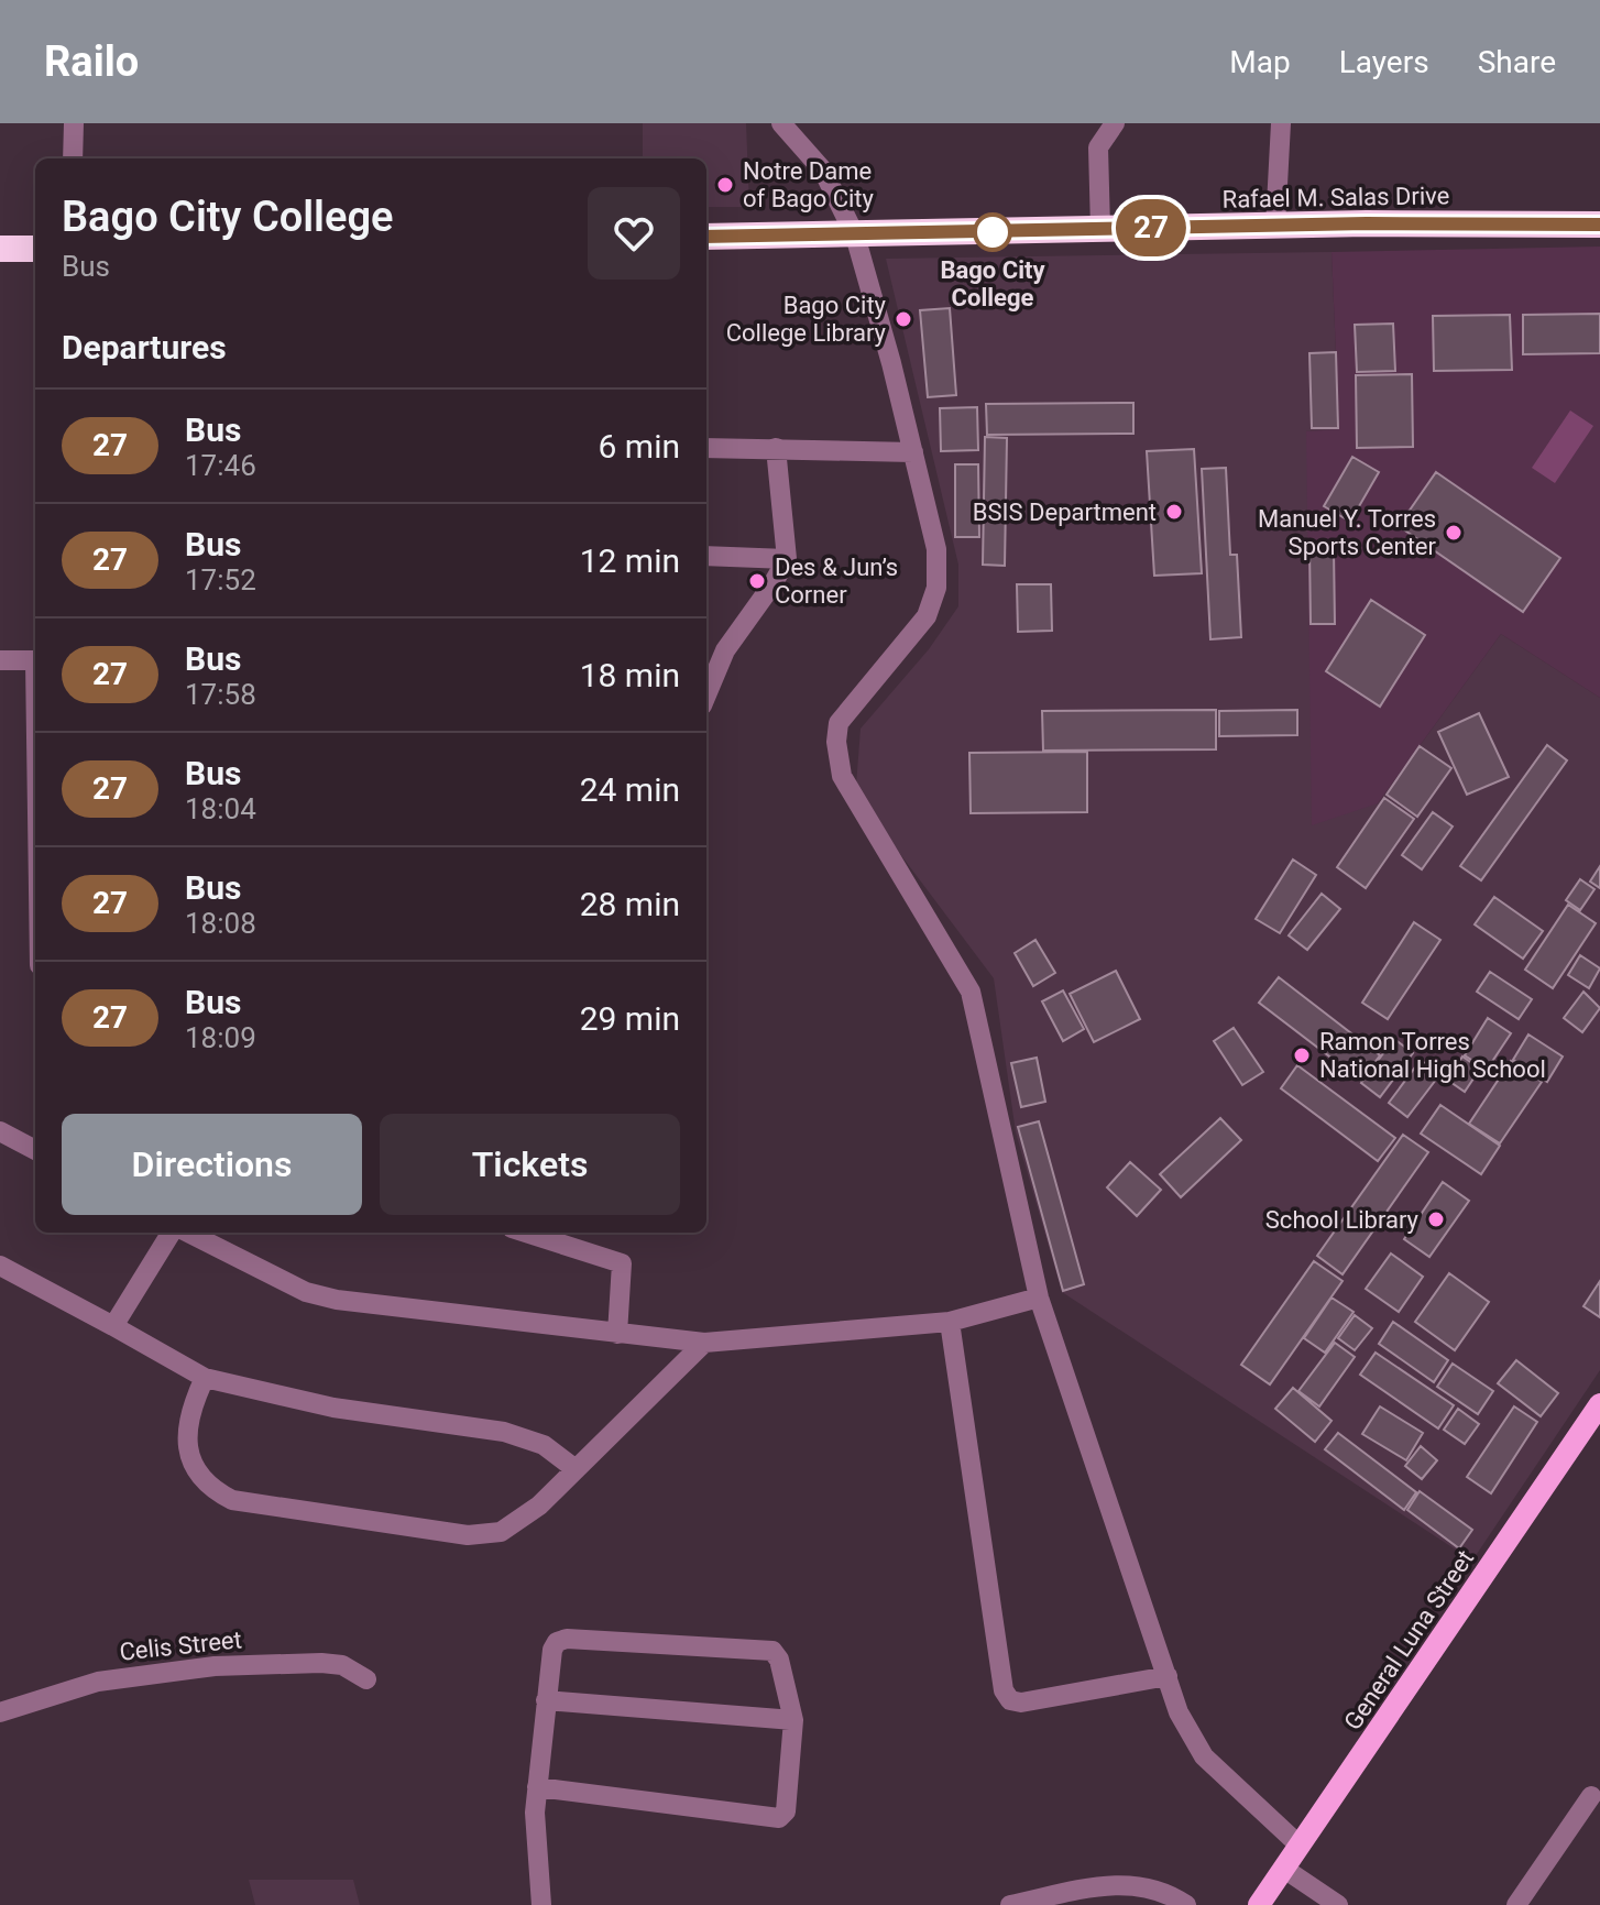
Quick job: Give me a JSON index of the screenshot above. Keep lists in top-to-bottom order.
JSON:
{
  "streets": {
    "highway": ["Rafael M. Salas Drive"],
    "main road": ["General Luna Street"],
    "street": ["Celis Street"]
  },
  "places": [
    "Notre Dame of Bago City",
    "Bago City College",
    "Bago City College Library",
    "BSIS Department",
    "Manuel Y. Torres Sports Center",
    "Des & Jun’s Corner",
    "Ramon Torres National High School",
    "School Library"
  ],
  "lines": ["bus line 27"],
  "page": {
    "header": "Railo",
    "nav": ["Map", "Layers", "Share"],
    "on_map": "27",
    "heading": [
      ["Bago City College", "Bus"],
      "Departures"
    ],
    "list": [
      {
        "mark": "27",
        "name": "Bus",
        "note": "17:46",
        "value": "6 min"
      },
      {
        "mark": "27",
        "name": "Bus",
        "note": "17:52",
        "value": "12 min"
      },
      {
        "mark": "27",
        "name": "Bus",
        "note": "17:58",
        "value": "18 min"
      },
      {
        "mark": "27",
        "name": "Bus",
        "note": "18:04",
        "value": "24 min"
      },
      {
        "mark": "27",
        "name": "Bus",
        "note": "18:08",
        "value": "28 min"
      },
      {
        "mark": "27",
        "name": "Bus",
        "note": "18:09",
        "value": "29 min"
      }
    ],
    "buttons": ["Directions", "Tickets"]
  }
}
